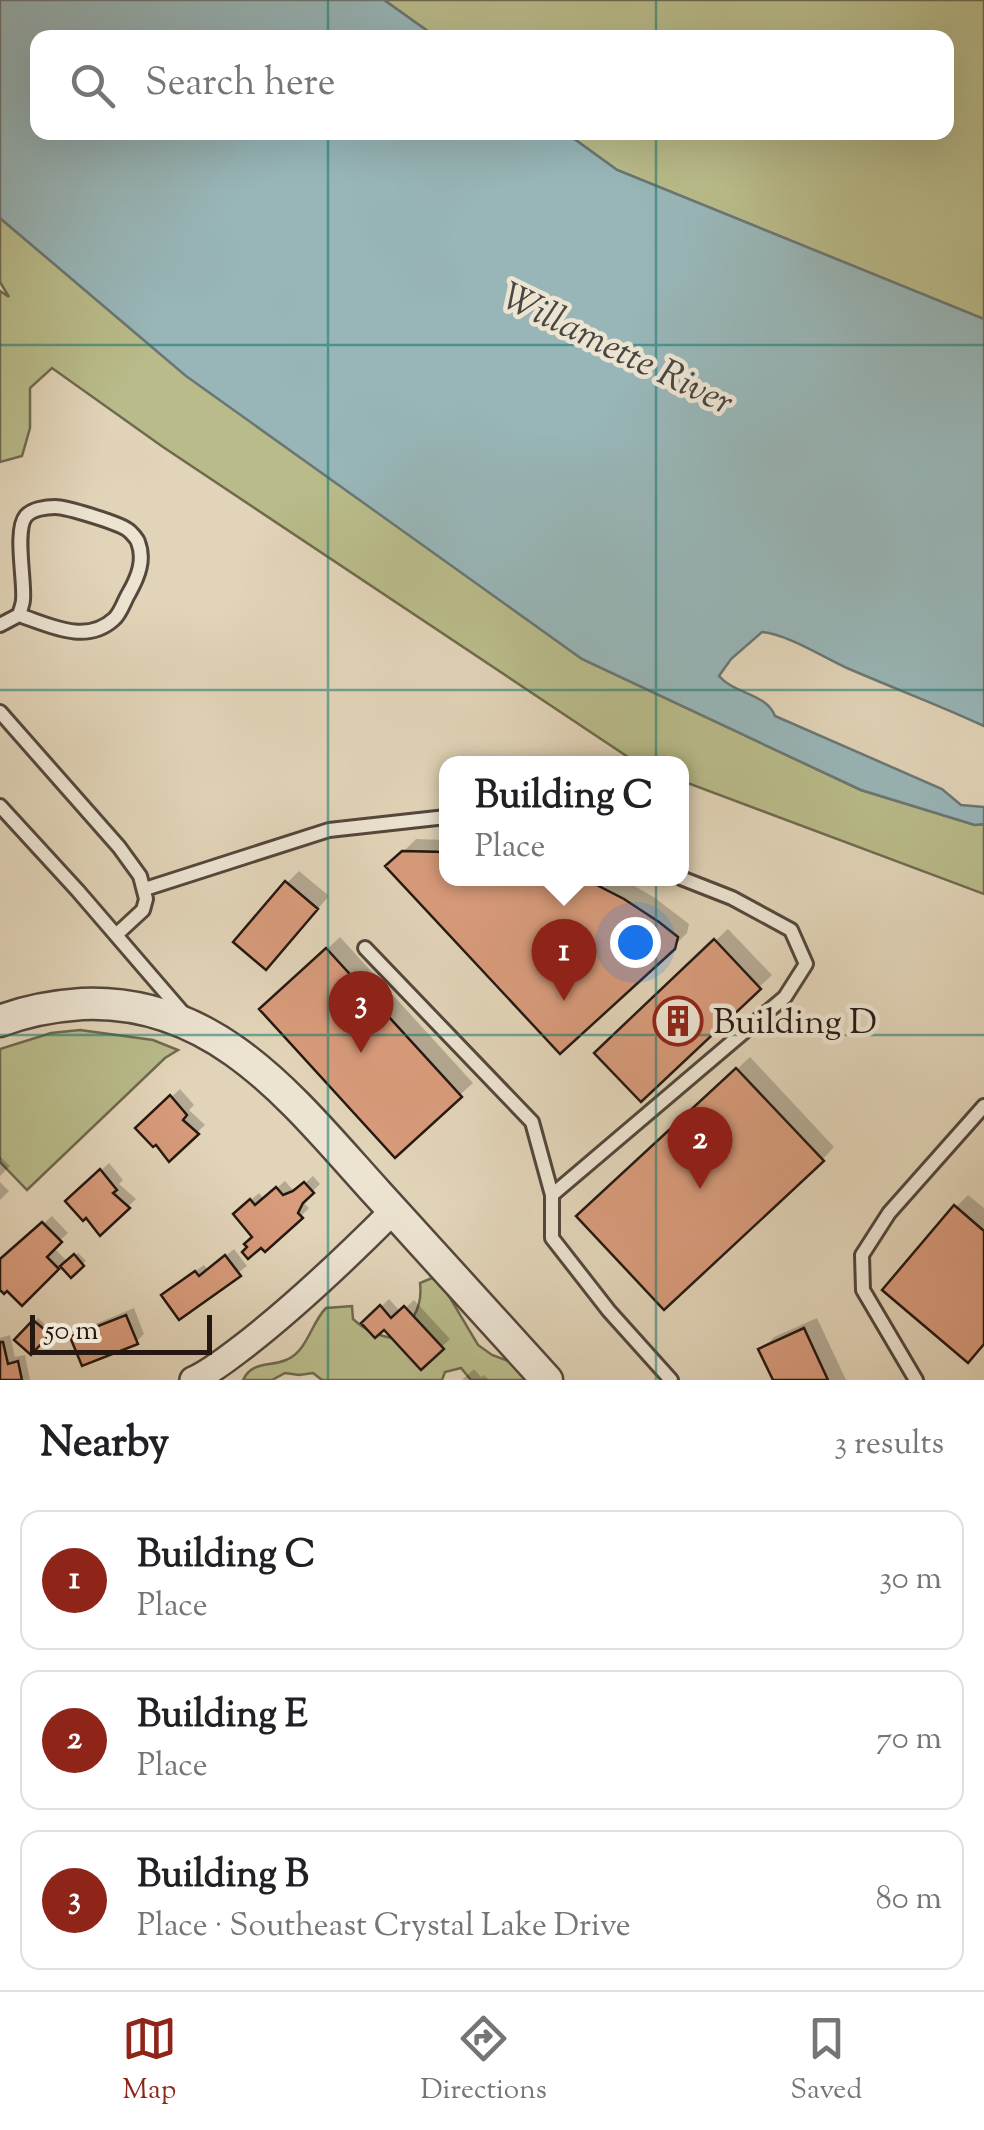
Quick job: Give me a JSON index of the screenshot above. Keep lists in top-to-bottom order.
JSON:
{
  "water": ["Willamette River"],
  "places": {
    "building": ["Building D"]
  },
  "scale_bar": "50 m",
  "page": {
    "search": "Search here",
    "popup": ["Building C", "Place"],
    "pins": ["1", "3", "2"],
    "scale": "50 m",
    "heading": ["Nearby", "3 results"],
    "list": [
      {
        "mark": "1",
        "name": "Building C",
        "note": "Place",
        "value": "30 m"
      },
      {
        "mark": "2",
        "name": "Building E",
        "note": "Place",
        "value": "70 m"
      },
      {
        "mark": "3",
        "name": "Building B",
        "note": "Place · Southeast Crystal Lake Drive",
        "value": "80 m"
      }
    ],
    "nav": ["Map", "Directions", "Saved"]
  }
}
